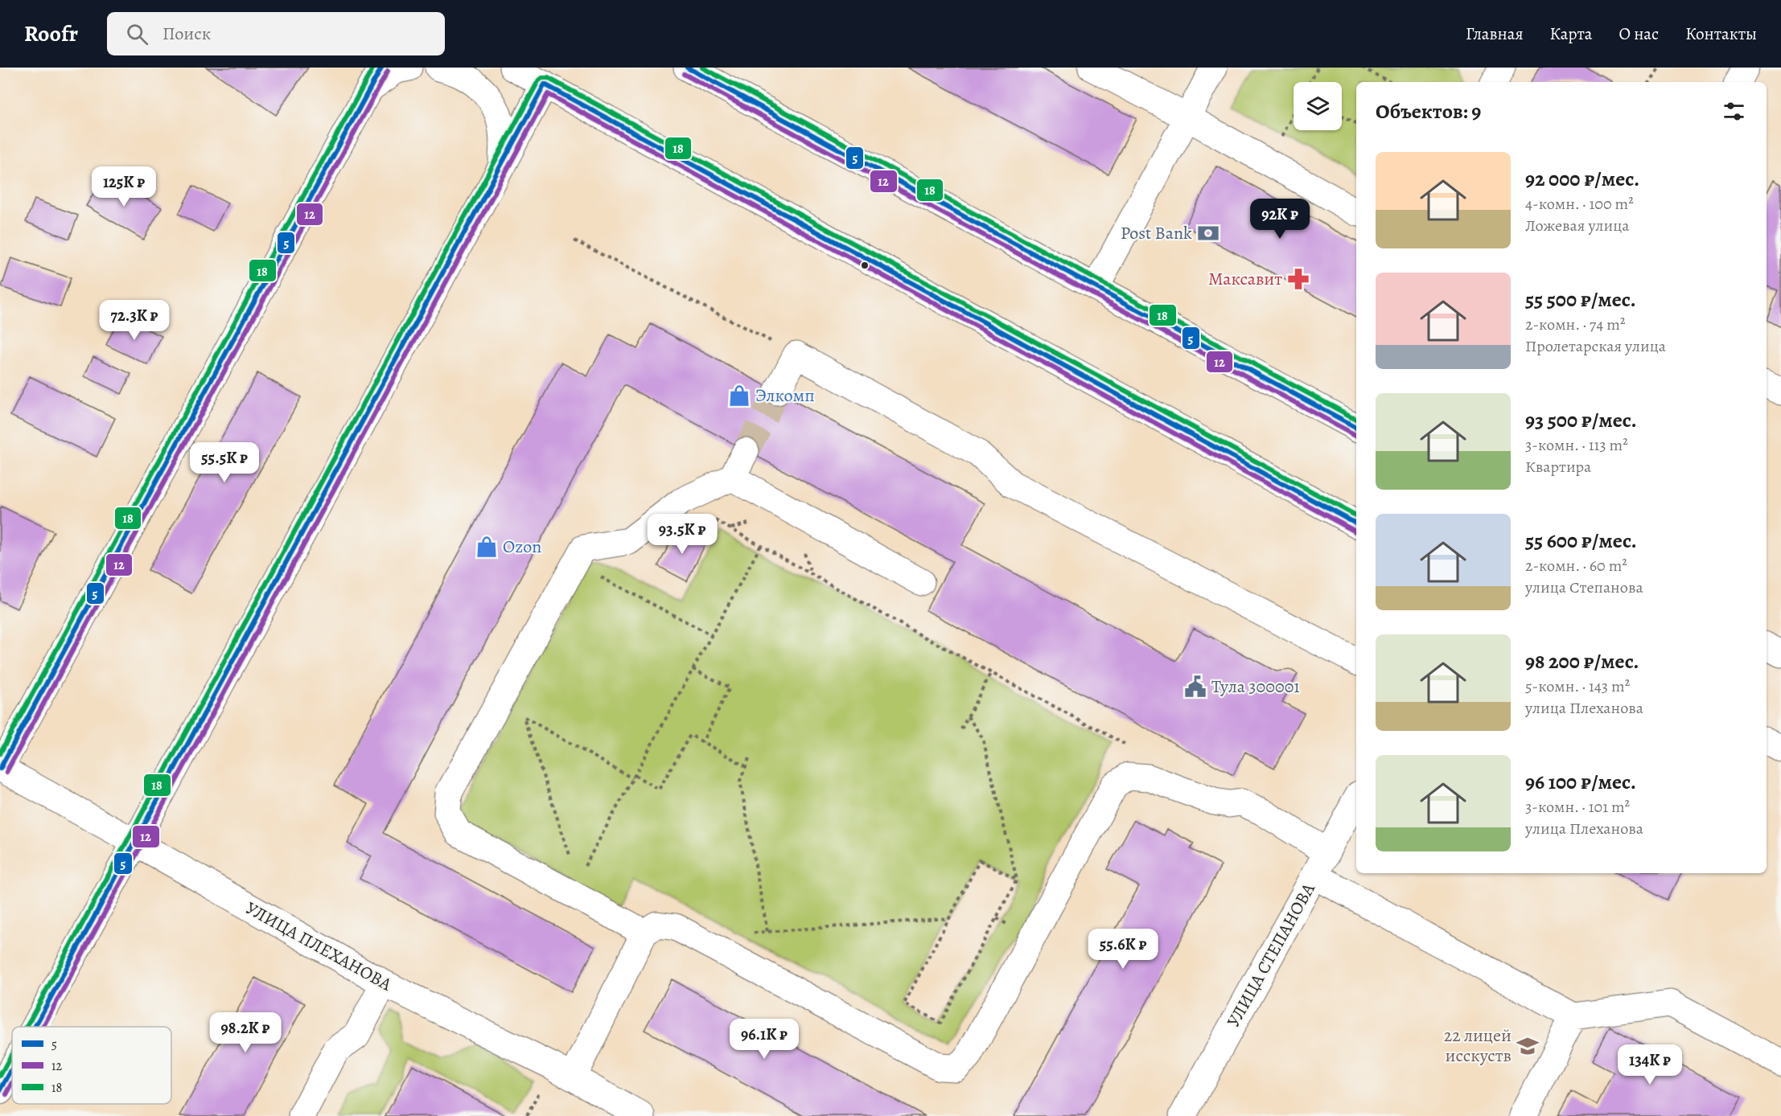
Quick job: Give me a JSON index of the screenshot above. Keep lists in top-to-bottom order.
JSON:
{
  "streets": {
    "main road": ["УЛИЦА ПЛЕХАНОВА", "УЛИЦА СТЕПАНОВА"]
  },
  "places": {
    "bank": ["Post Bank"],
    "pharmacy": ["Максавит"],
    "shop": ["Элкомп", "Ozon"],
    "public building": ["Тула 300001"],
    "school or university": ["22 лицей исскуств"]
  },
  "lines": ["transit line 5", "transit line 18", "transit line 12"],
  "legend": ["5", "12", "18"],
  "page": {
    "header": "Roofr",
    "search": "Поиск",
    "nav": [
      "Главная",
      "Карта",
      "О нас",
      "Контакты"
    ],
    "heading": "Объектов: 9",
    "list": [
      {
        "name": "92 000 ₽/мес.",
        "note": "4-комн. · 100 m² · Ложевая улица"
      },
      {
        "name": "55 500 ₽/мес.",
        "note": "2-комн. · 74 m² · Пролетарская улица"
      },
      {
        "name": "93 500 ₽/мес.",
        "note": "3-комн. · 113 m² · Квартира"
      },
      {
        "name": "55 600 ₽/мес.",
        "note": "2-комн. · 60 m² · улица Степанова"
      },
      {
        "name": "98 200 ₽/мес.",
        "note": "5-комн. · 143 m² · улица Плеханова"
      },
      {
        "name": "96 100 ₽/мес.",
        "note": "3-комн. · 101 m² · улица Плеханова"
      }
    ],
    "price": [
      "125K ₽",
      "92K ₽",
      "72.3K ₽",
      "55.5K ₽",
      "93.5K ₽",
      "55.6K ₽",
      "98.2K ₽",
      "96.1K ₽",
      "134K ₽"
    ]
  }
}
